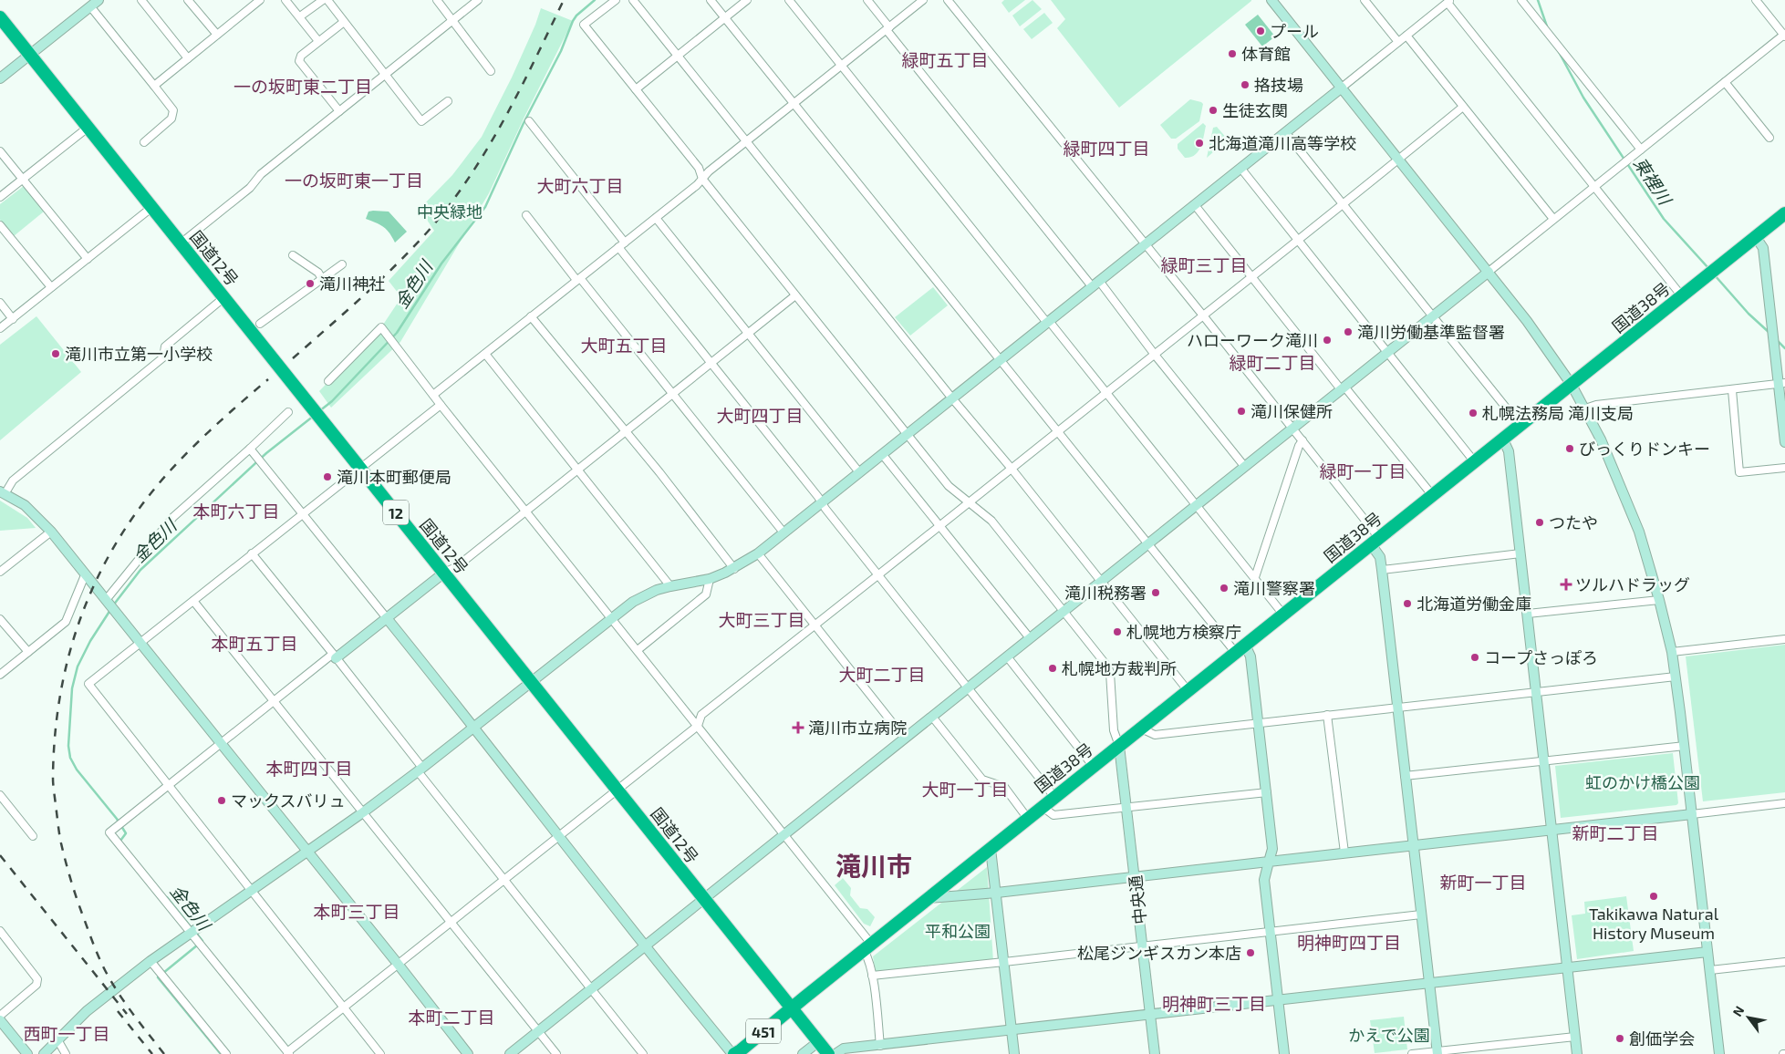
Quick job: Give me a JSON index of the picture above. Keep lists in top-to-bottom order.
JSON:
{
  "streets": {
    "highway": [
      "国道12号",
      "国道38号",
      "12",
      "451"
    ],
    "street": ["中央通"]
  },
  "crossings": [
    ["国道12号", "国道38号"],
    ["国道12号", "451"],
    ["国道38号", "中央通"],
    ["国道38号", "451"]
  ],
  "districts": [
    "緑町五丁目",
    "一の坂町東二丁目",
    "緑町四丁目",
    "一の坂町東一丁目",
    "大町六丁目",
    "緑町三丁目",
    "大町五丁目",
    "緑町二丁目",
    "大町四丁目",
    "緑町一丁目",
    "本町六丁目",
    "大町三丁目",
    "本町五丁目",
    "大町二丁目",
    "本町四丁目",
    "大町一丁目",
    "新町二丁目",
    "滝川市",
    "新町一丁目",
    "本町三丁目",
    "明神町四丁目",
    "明神町三丁目",
    "本町二丁目",
    "西町一丁目"
  ],
  "water": ["東裡川", "金色川"],
  "parks": [
    "中央緑地",
    "虹のかけ橋公園",
    "平和公園",
    "かえで公園"
  ],
  "places": {
    "other": [
      "プール",
      "体育館",
      "挌技場",
      "生徒玄関",
      "北海道滝川高等学校",
      "滝川神社",
      "滝川労働基準監督署",
      "ハローワーク滝川",
      "滝川市立第一小学校",
      "滝川保健所",
      "札幌法務局 滝川支局",
      "びっくりドンキー",
      "滝川本町郵便局",
      "つたや",
      "滝川警察署",
      "滝川税務署",
      "北海道労働金庫",
      "札幌地方検察庁",
      "コープさっぽろ",
      "札幌地方裁判所",
      "マックスバリュ",
      "Takikawa Natural History Museum",
      "松尾ジンギスカン本店",
      "創価学会"
    ],
    "health": ["ツルハドラッグ", "滝川市立病院"]
  },
  "north": "top left"
}
